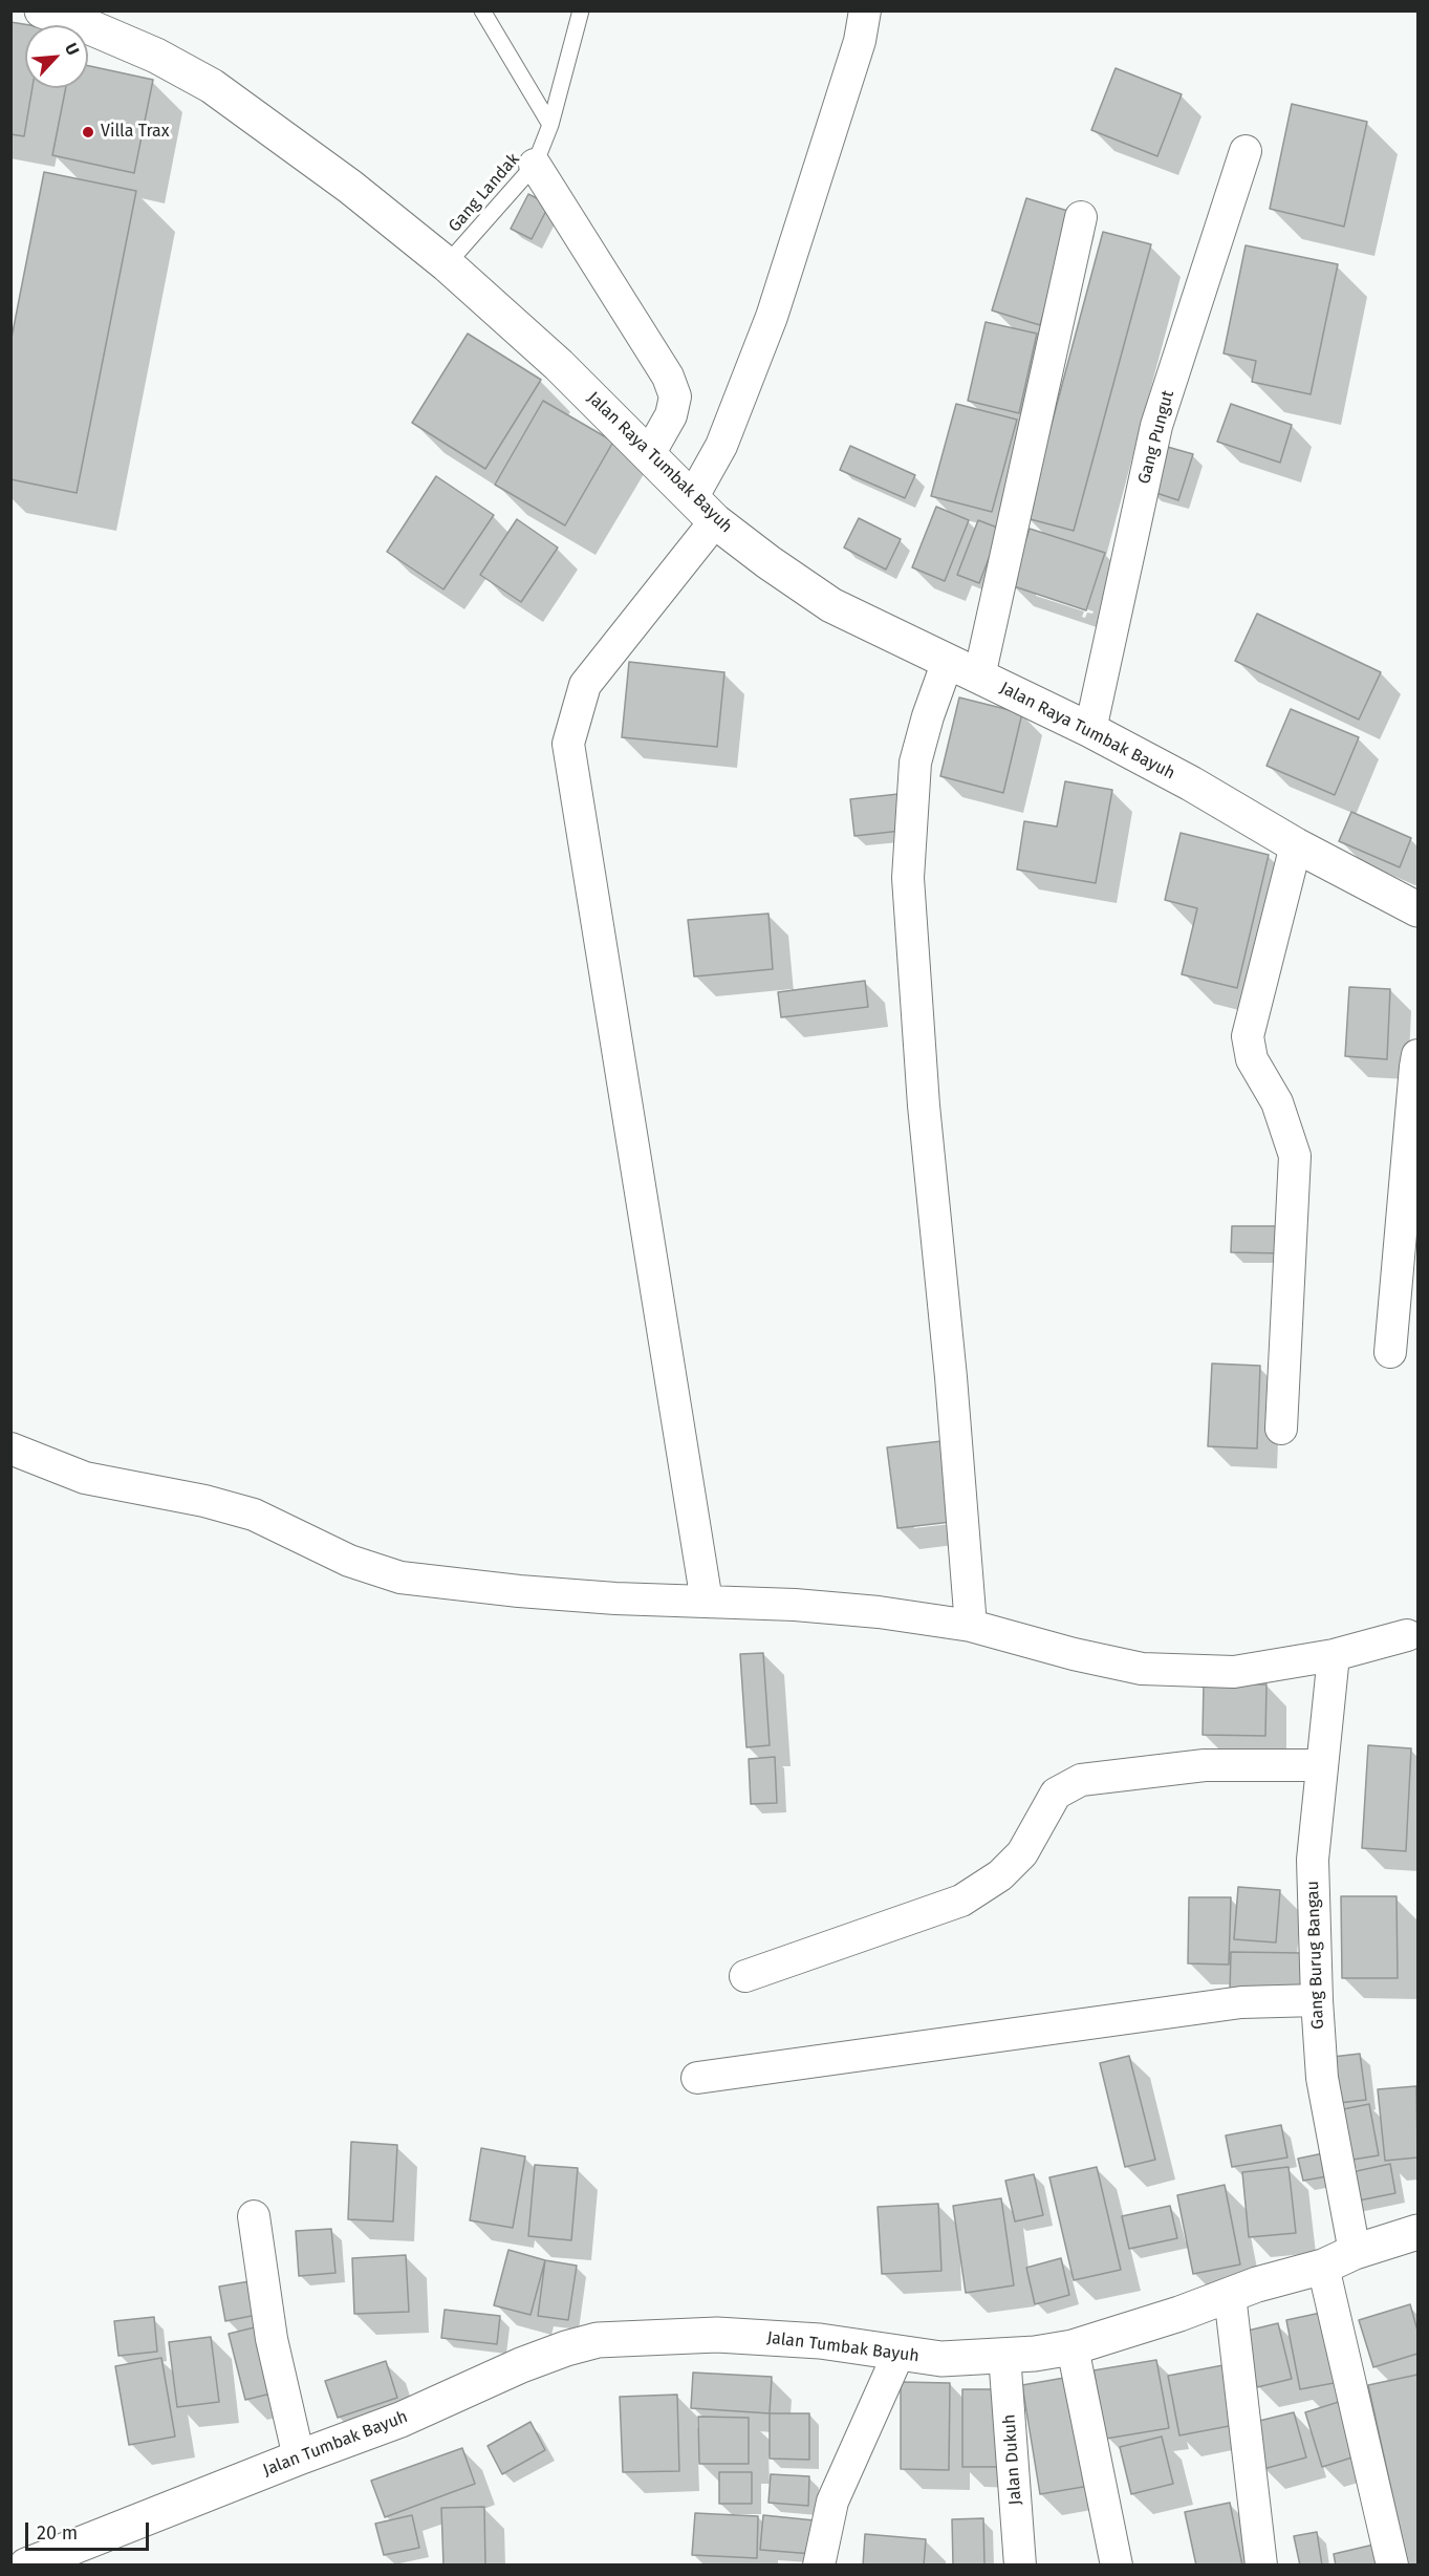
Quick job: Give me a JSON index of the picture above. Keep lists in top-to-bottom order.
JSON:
{
  "streets": {
    "street": [
      "Gang Pungut",
      "Jalan Raya Tumbak Bayuh",
      "Gang Burug Bangau",
      "Jalan Tumbak Bayuh",
      "Jalan Dukuh"
    ],
    "lane": ["Gang Landak"]
  },
  "crossings": [
    ["Gang Landak", "Jalan Raya Tumbak Bayuh"],
    ["Gang Pungut", "Jalan Raya Tumbak Bayuh"],
    ["Gang Burug Bangau", "Jalan Tumbak Bayuh"],
    ["Jalan Tumbak Bayuh", "Jalan Dukuh"]
  ],
  "places": ["Villa Trax"],
  "scale_bar": "20 m",
  "north": "top right"
}
